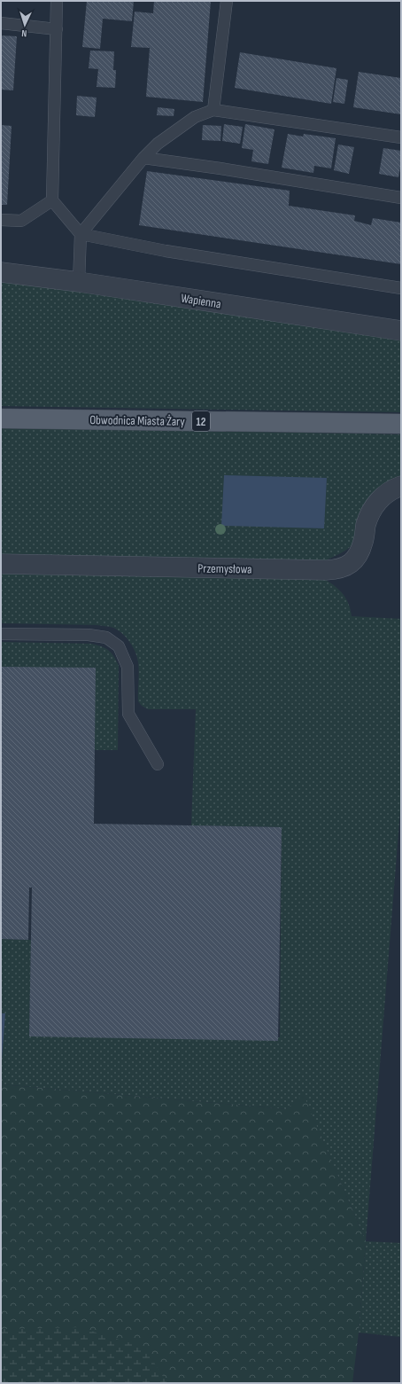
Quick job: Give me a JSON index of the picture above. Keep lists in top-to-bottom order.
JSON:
{
  "streets": {
    "main road": ["Obwodnica Miasta Żary", "12"],
    "street": ["Wapienna", "Przemysłowa"]
  },
  "north": "bottom"
}
